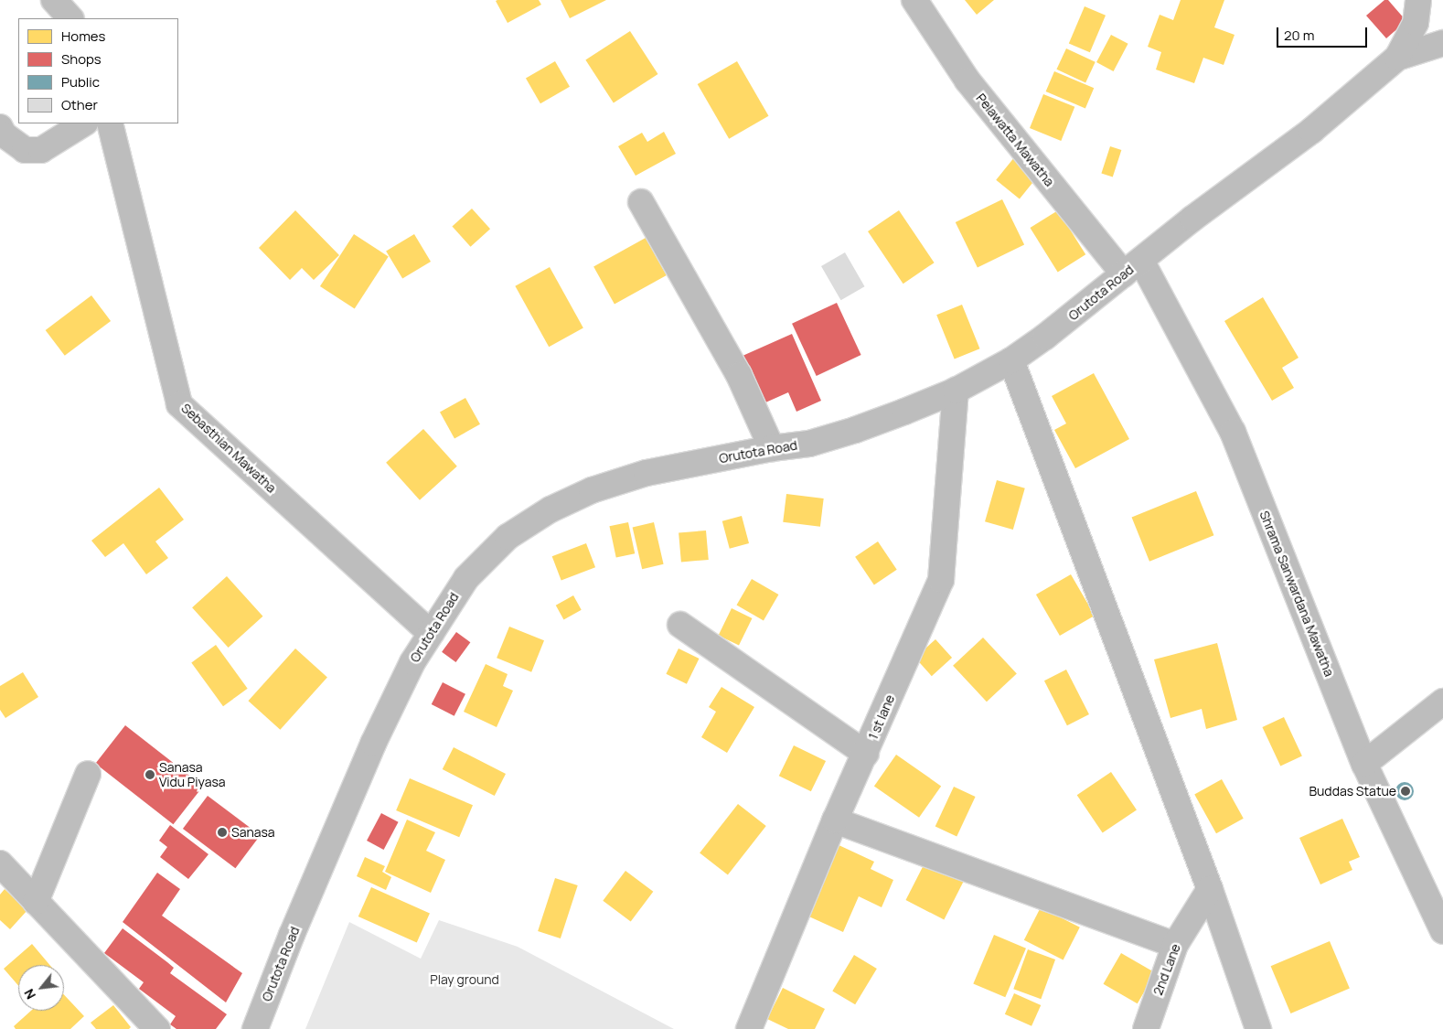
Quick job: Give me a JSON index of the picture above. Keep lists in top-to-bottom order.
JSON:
{
  "streets": {
    "street": [
      "Pelawatta Mawatha",
      "Orutota Road",
      "Sebasthian Mawatha",
      "Shrama Sanwardana Mawatha",
      "1 st lane",
      "2nd Lane"
    ]
  },
  "crossings": [
    ["Pelawatta Mawatha", "Orutota Road"],
    ["Pelawatta Mawatha", "Shrama Sanwardana Mawatha"],
    ["Orutota Road", "Sebasthian Mawatha"],
    ["Orutota Road", "Shrama Sanwardana Mawatha"],
    ["Orutota Road", "1 st lane"]
  ],
  "parks": ["Play ground"],
  "places": ["Sanasa Vidu Piyasa", "Buddas Statue", "Sanasa"],
  "legend": [
    "Homes",
    "Shops",
    "Public",
    "Other"
  ],
  "scale_bar": "20 m",
  "north": "bottom left"
}
